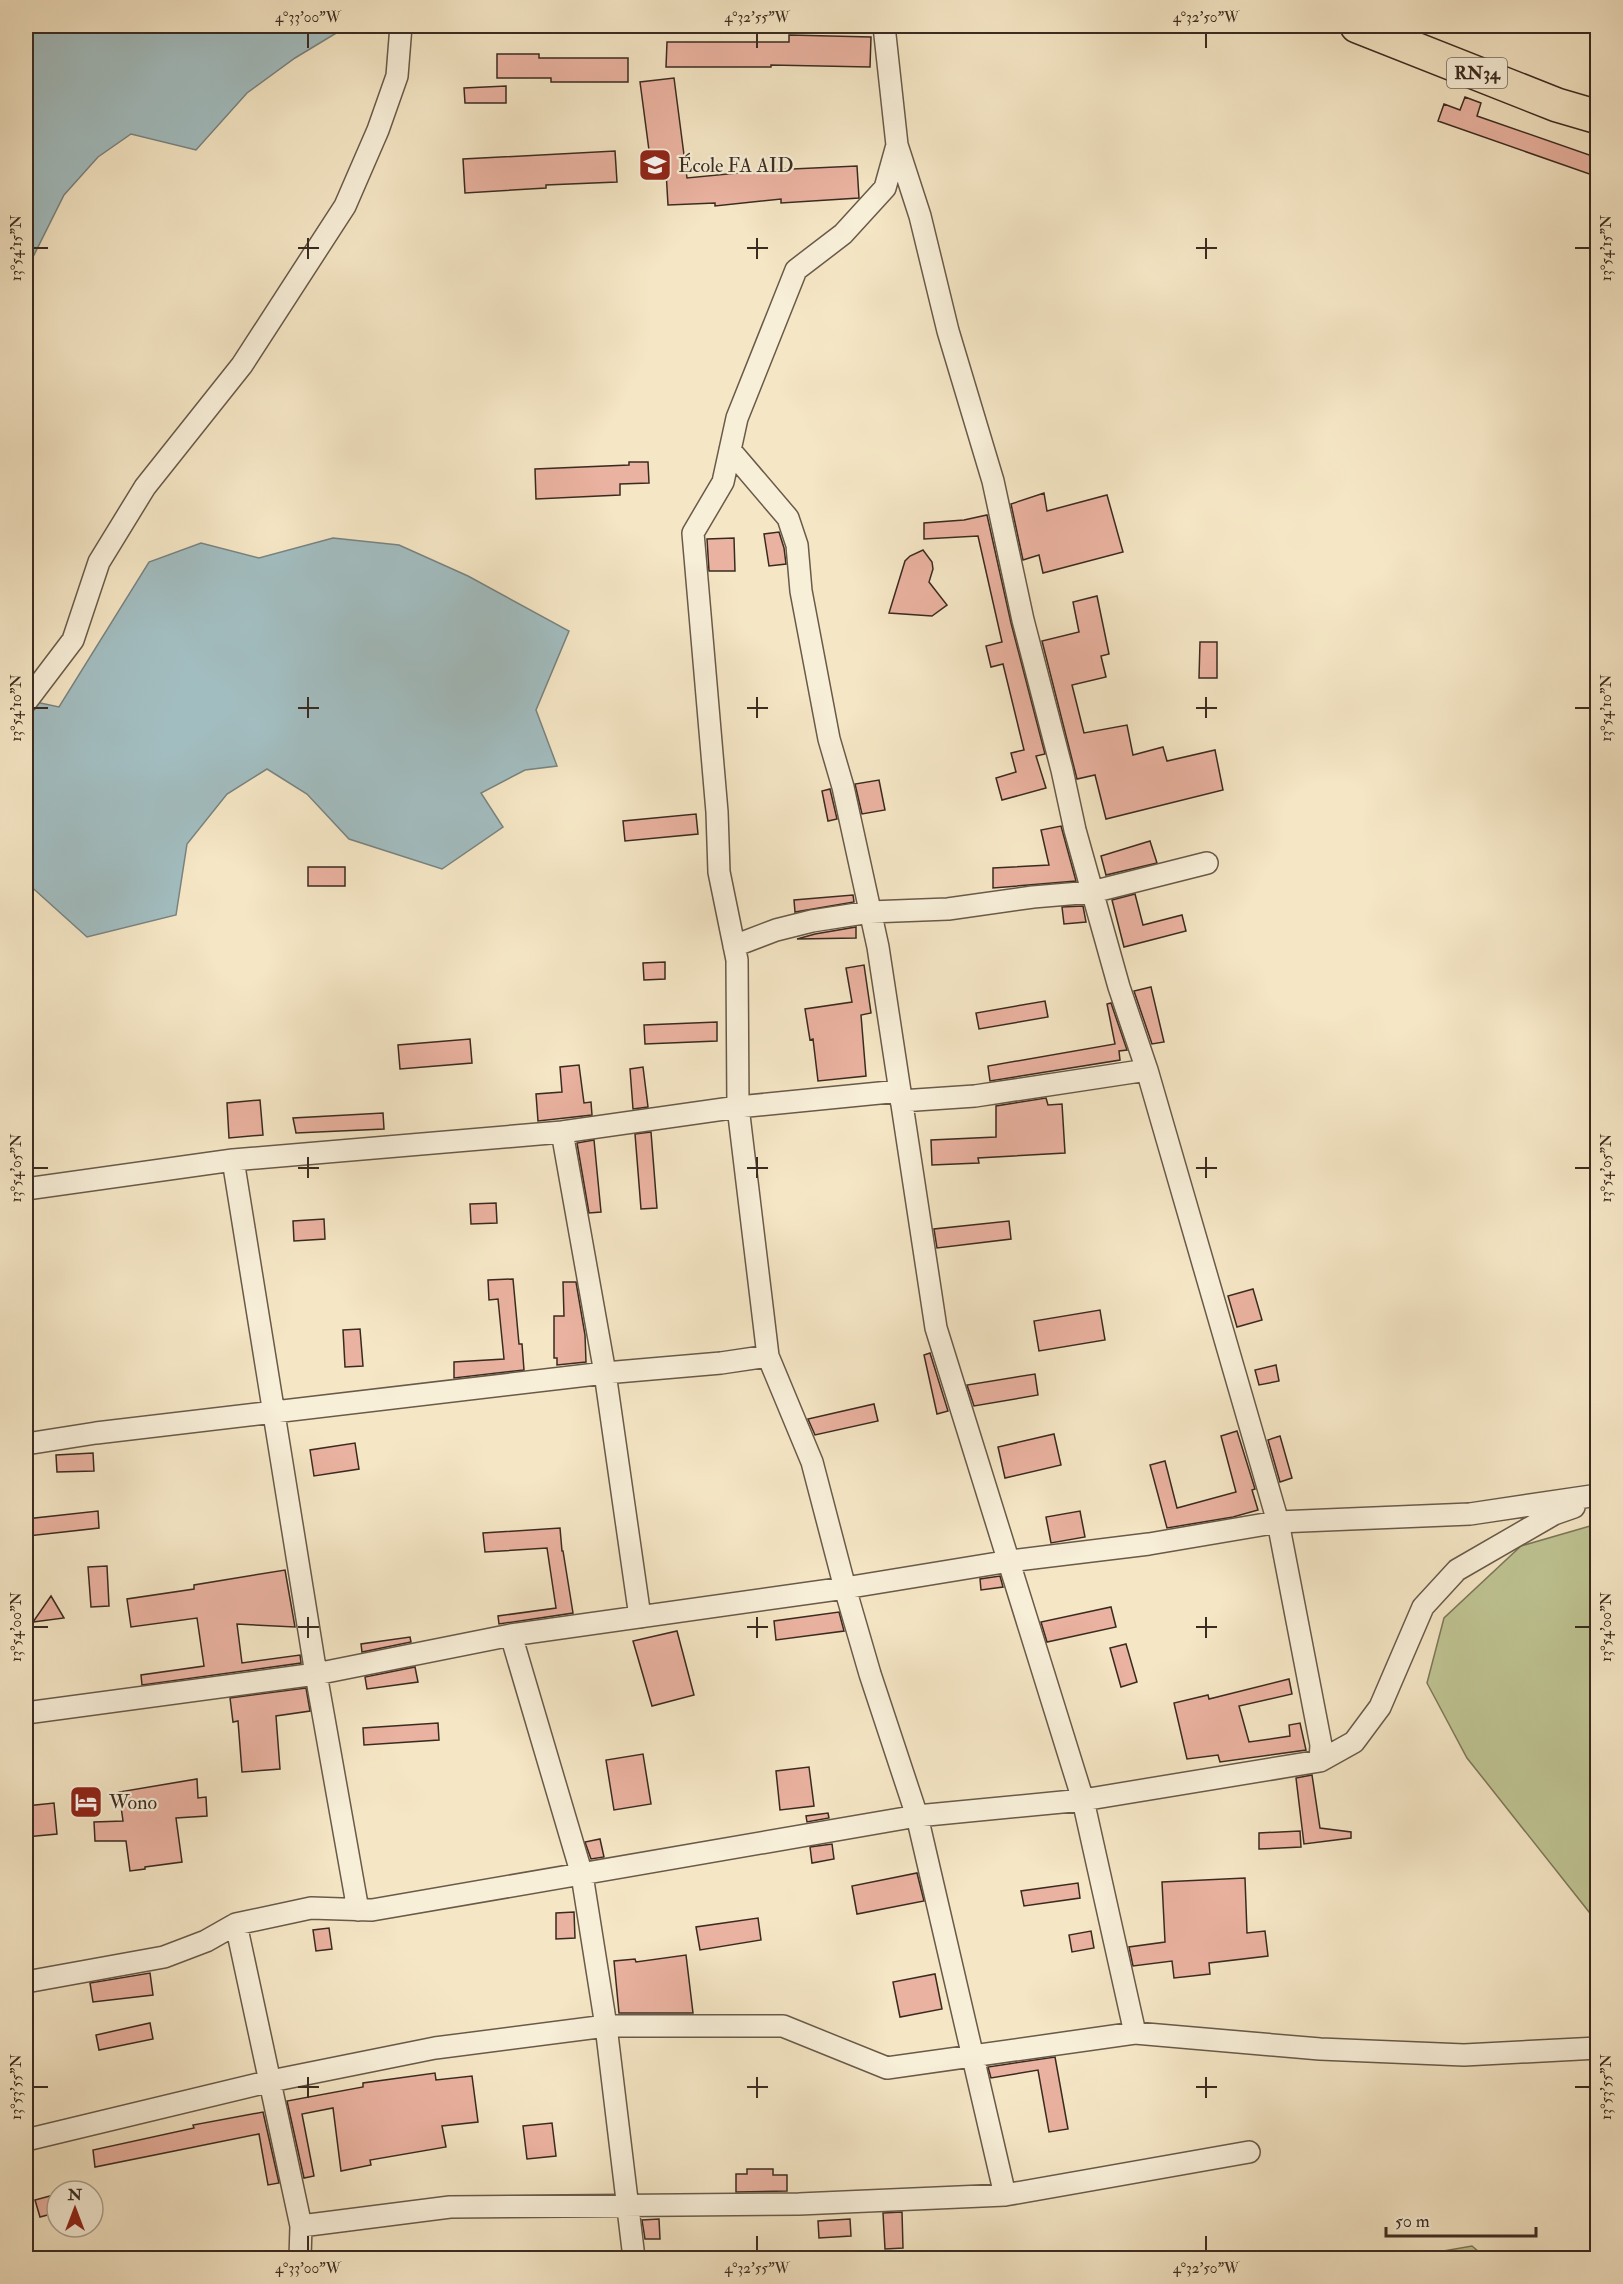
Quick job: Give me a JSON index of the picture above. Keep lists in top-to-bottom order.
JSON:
{
  "streets": {
    "main road": ["RN34"]
  },
  "places": {
    "school or university": ["École FA AID"],
    "hotel": ["Wono"]
  },
  "scale_bar": "50 m",
  "north": "top",
  "coordinates": [
    "4°33'00\"W",
    "4°32'55\"W",
    "4°32'50\"W",
    "13°54'15\"N",
    "13°54'10\"N",
    "13°54'05\"N",
    "13°54'00\"N",
    "13°53'55\"N"
  ]
}
